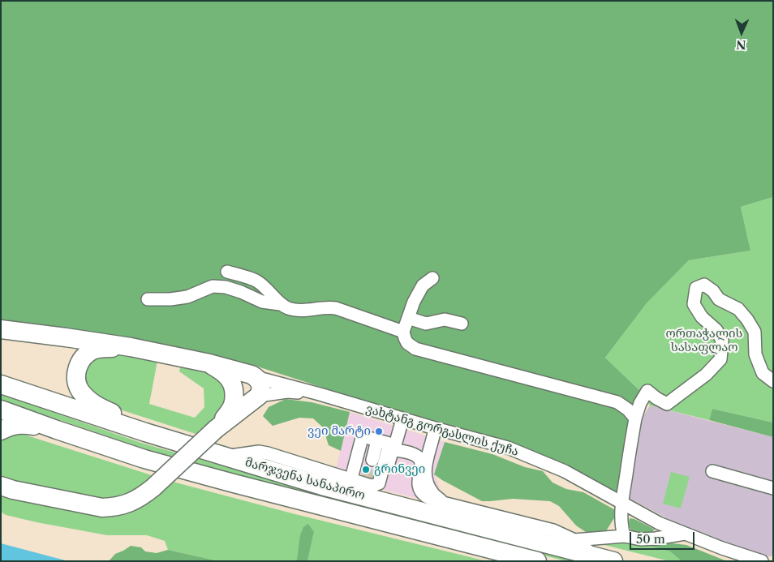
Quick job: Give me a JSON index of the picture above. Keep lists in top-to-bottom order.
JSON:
{
  "streets": {
    "highway": ["მარჯვენა სანაპირო"],
    "street": ["ვახტანგ გორგასლის ქუჩა"]
  },
  "parks": ["ორთაჭალის სასაფლაო"],
  "places": ["ვეი მარტი", "გრინვეი"],
  "scale_bar": "50 m",
  "north": "bottom"
}
